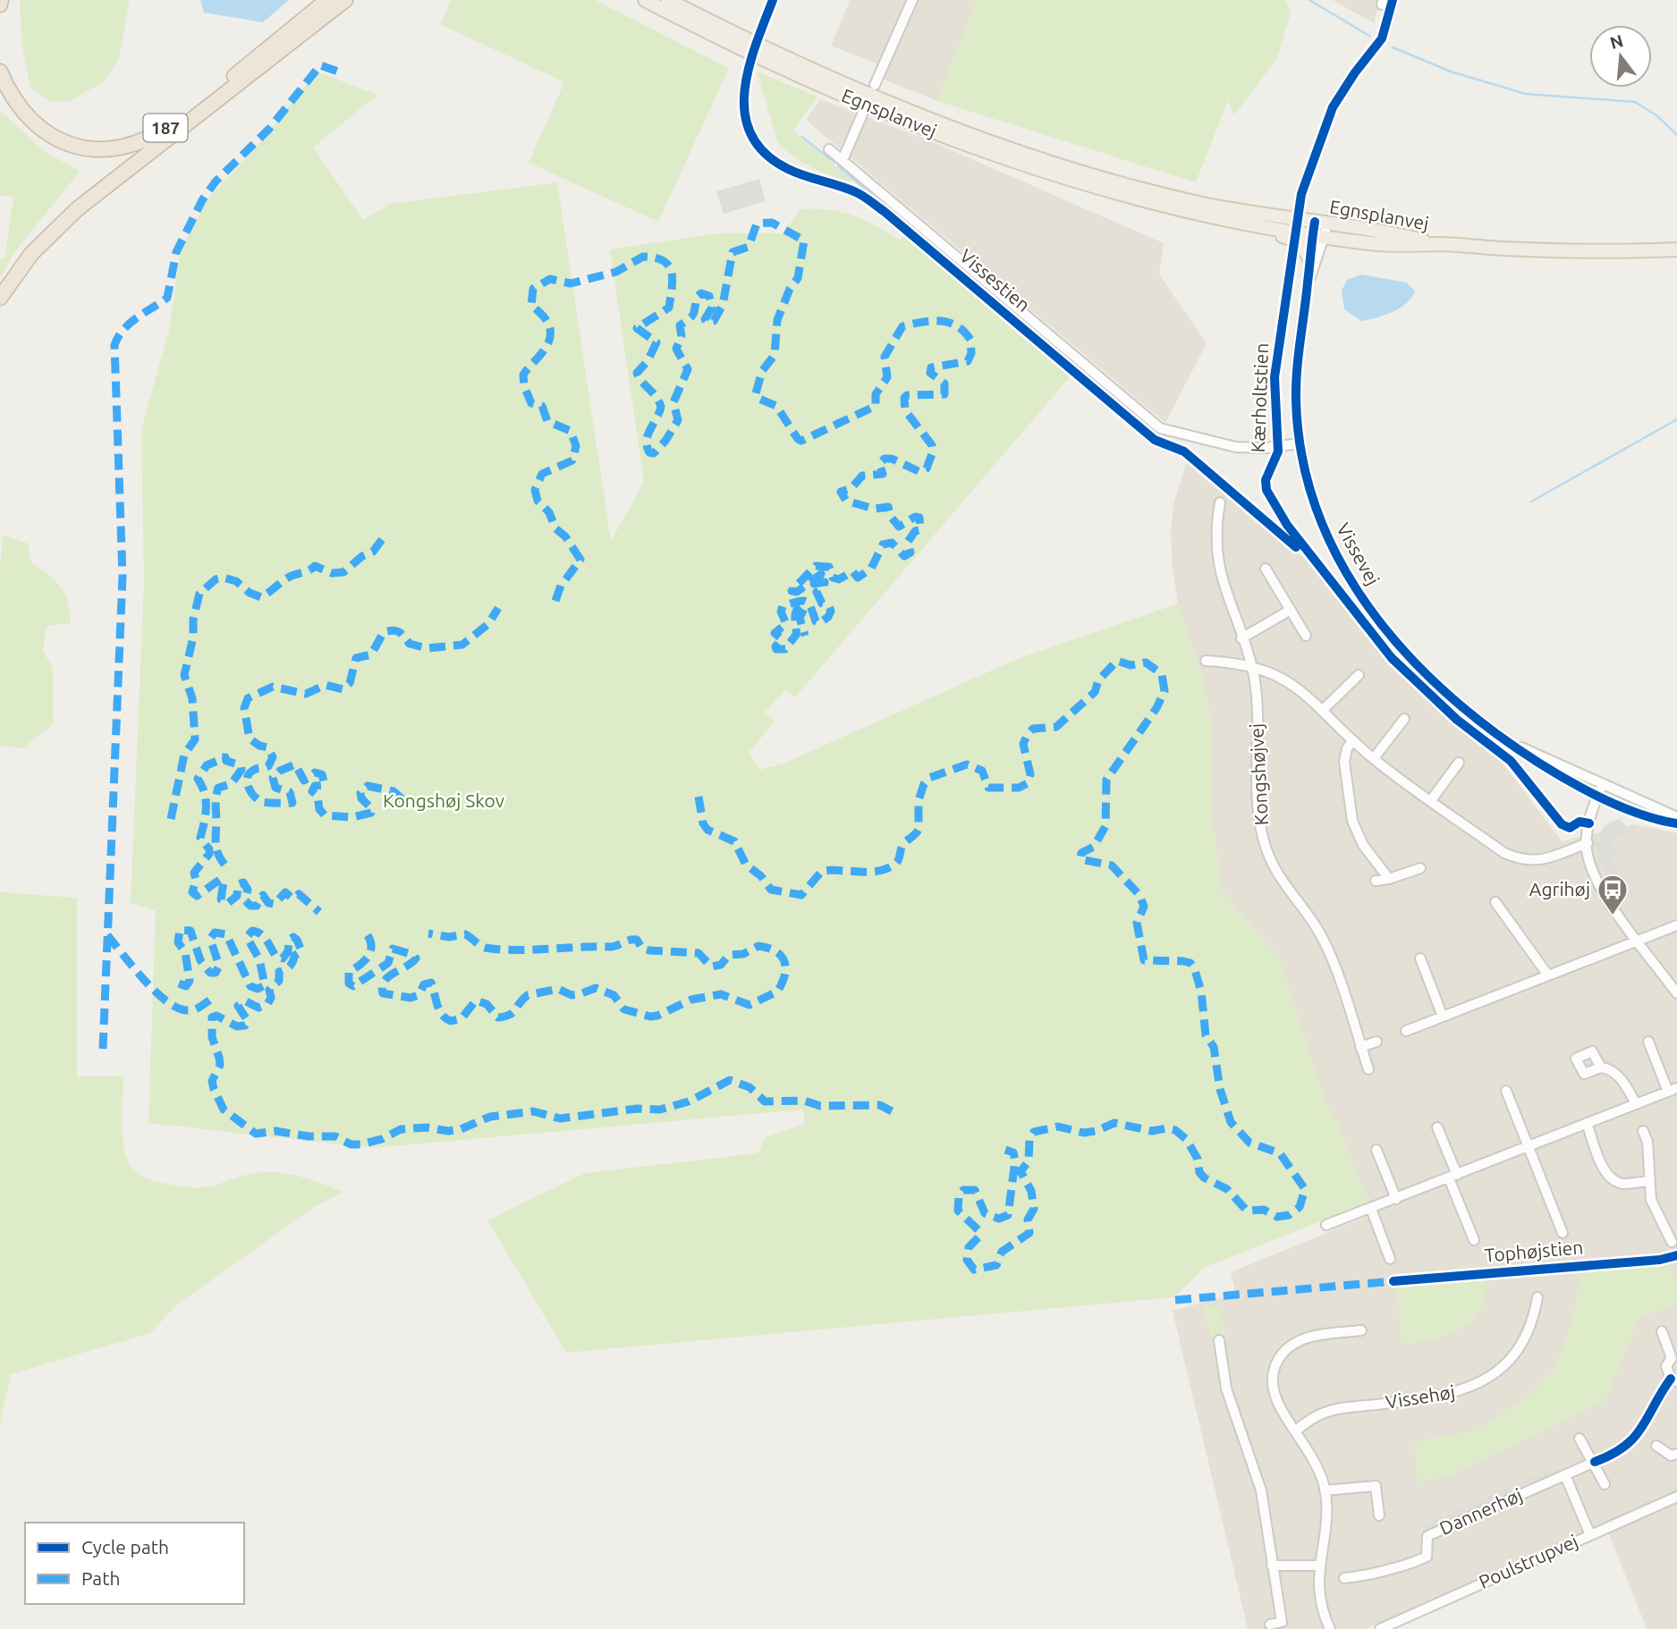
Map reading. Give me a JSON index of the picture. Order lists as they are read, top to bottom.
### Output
{
  "streets": {
    "highway": ["187"],
    "main road": ["Egnsplanvej"],
    "street": [
      "Vissevej",
      "Kongshøjvej",
      "Vissehøj",
      "Dannerhøj",
      "Poulstrupvej"
    ],
    "cycle path": ["Vissestien", "Kærholtstien", "Tophøjstien"]
  },
  "crossings": [
    ["Egnsplanvej", "Vissevej"]
  ],
  "parks": ["Kongshøj Skov"],
  "places": {
    "bus stop": ["Agrihøj"]
  },
  "legend": ["Cycle path", "Path"],
  "north": "top"
}
